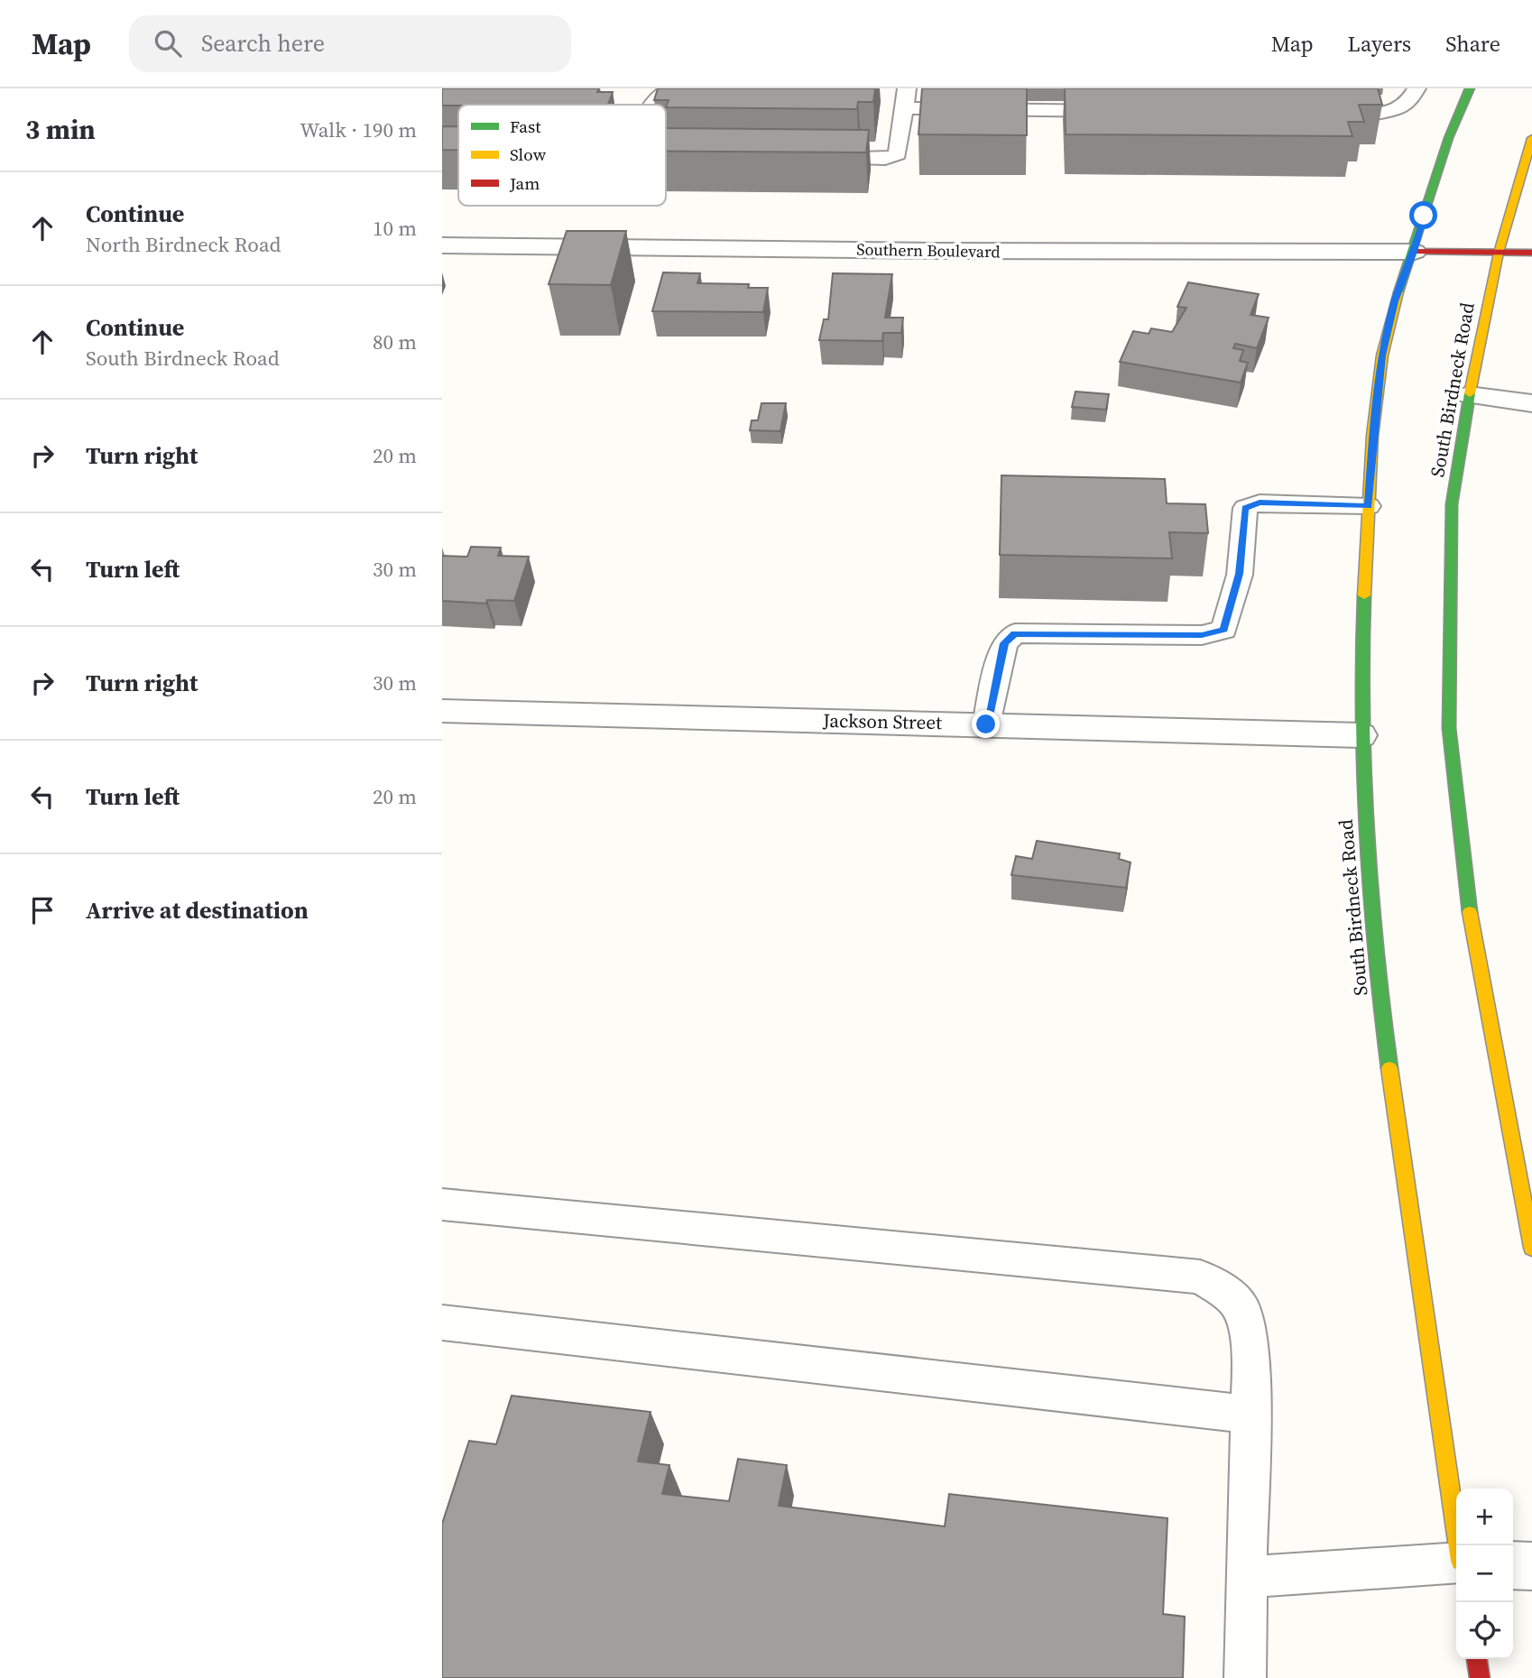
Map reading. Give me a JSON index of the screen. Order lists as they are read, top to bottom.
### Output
{
  "streets": {
    "main road": ["South Birdneck Road"],
    "street": ["Southern Boulevard", "Jackson Street"]
  },
  "crossings": [
    ["Southern Boulevard", "South Birdneck Road"],
    ["South Birdneck Road", "Jackson Street"]
  ],
  "legend": ["Fast", "Slow", "Jam"],
  "page": {
    "header": "Map",
    "search": "Search here",
    "nav": ["Map", "Layers", "Share"],
    "heading": ["3 min", "Walk · 190 m"],
    "list": [
      ["Continue", "North Birdneck Road", "10 m"],
      ["Continue", "South Birdneck Road", "80 m"],
      ["Turn right", "20 m"],
      ["Turn left", "30 m"],
      ["Turn right", "30 m"],
      ["Turn left", "20 m"],
      "Arrive at destination"
    ],
    "map_buttons": ["+", "−"]
  }
}
